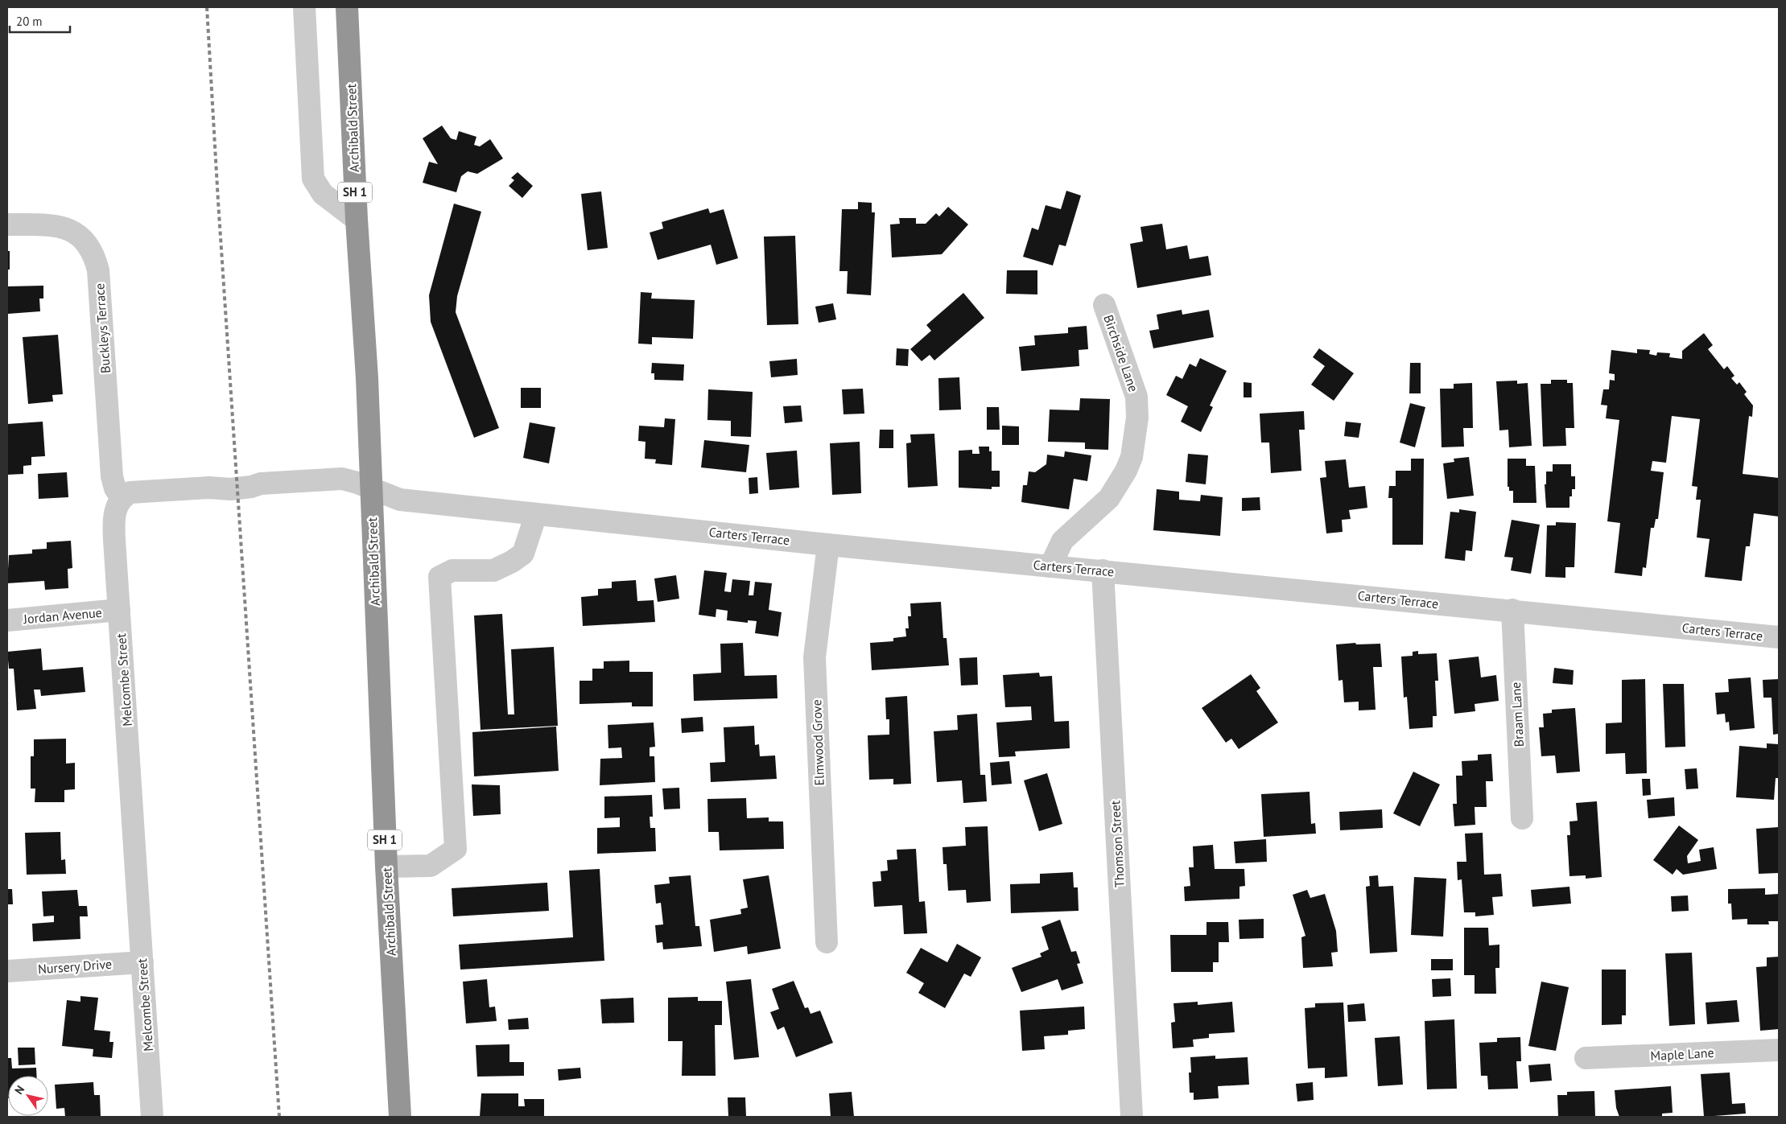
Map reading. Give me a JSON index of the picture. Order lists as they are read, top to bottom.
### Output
{
  "streets": {
    "highway": ["Archibald Street", "SH 1"],
    "street": [
      "Buckleys Terrace",
      "Birchside Lane",
      "Carters Terrace",
      "Jordan Avenue",
      "Melcombe Street",
      "Braam Lane",
      "Elmwood Grove",
      "Thomson Street",
      "Nursery Drive",
      "Maple Lane"
    ]
  },
  "crossings": [
    ["Archibald Street", "Carters Terrace"],
    ["Buckleys Terrace", "Melcombe Street"],
    ["Birchside Lane", "Carters Terrace"],
    ["Carters Terrace", "Braam Lane"],
    ["Carters Terrace", "Elmwood Grove"],
    ["Carters Terrace", "Thomson Street"],
    ["Jordan Avenue", "Melcombe Street"],
    ["Melcombe Street", "Nursery Drive"]
  ],
  "scale_bar": "20 m",
  "north": "top left"
}
